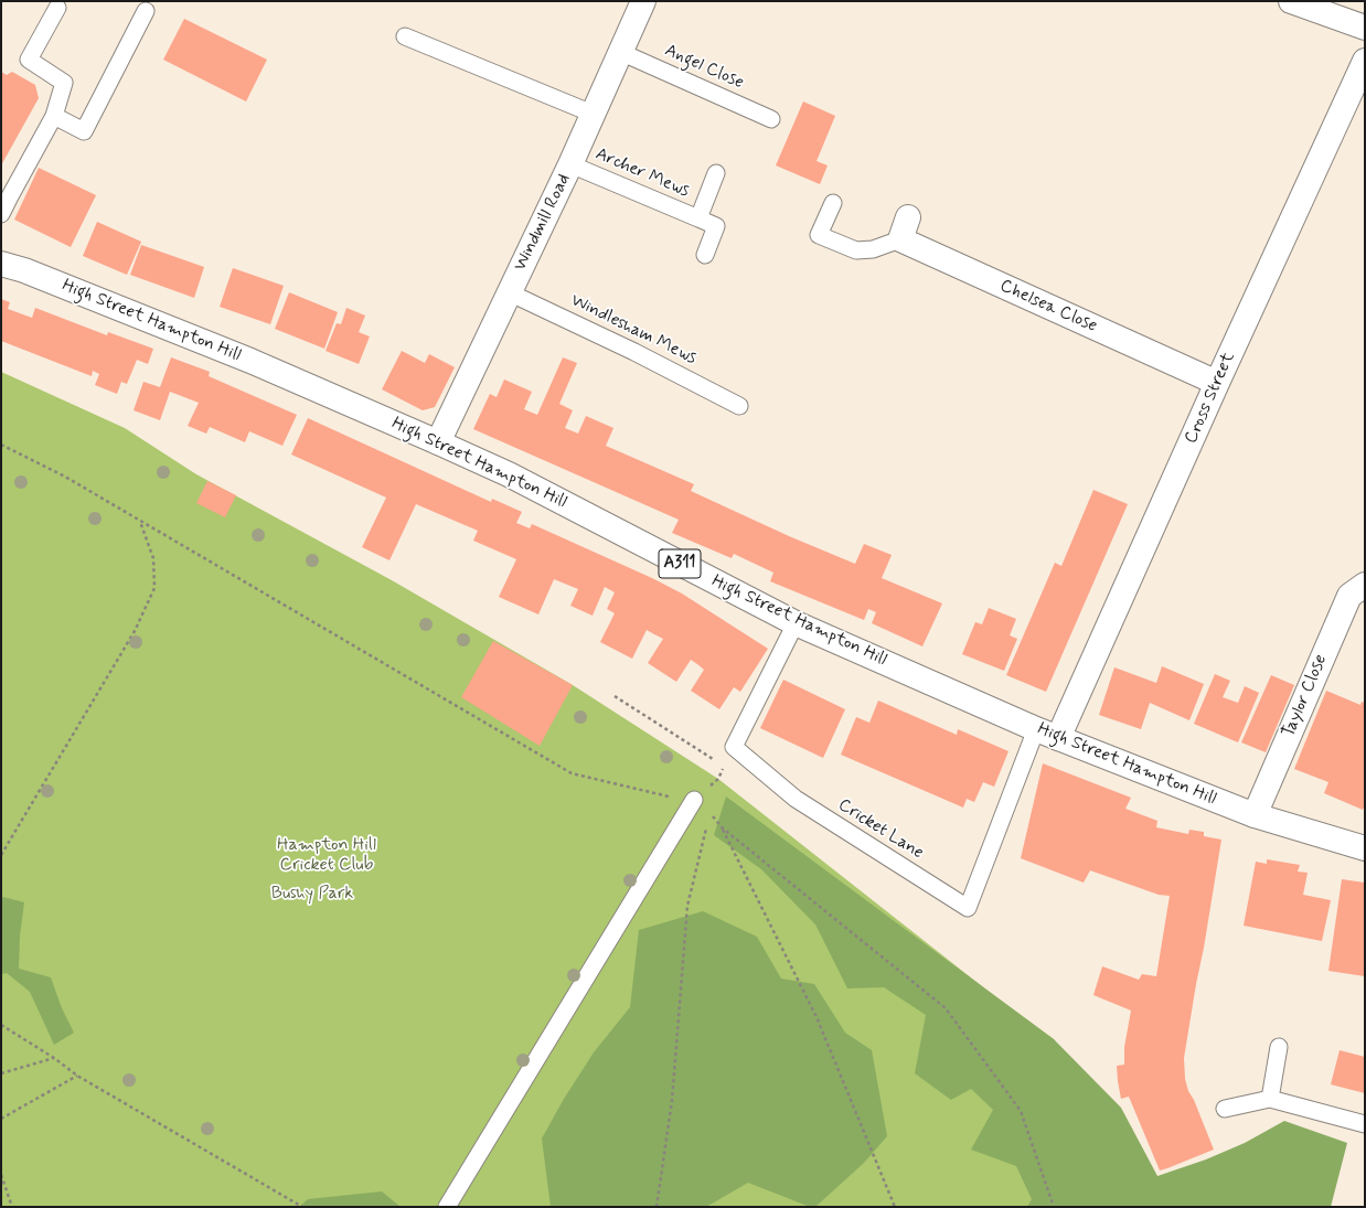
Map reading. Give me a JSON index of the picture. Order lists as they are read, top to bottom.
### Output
{
  "streets": {
    "street": [
      "Windmill Road",
      "Chelsea Close",
      "High Street Hampton Hill",
      "Cross Street",
      "A311",
      "Taylor Close"
    ],
    "lane": [
      "Angel Close",
      "Archer Mews",
      "Windlesham Mews",
      "Cricket Lane"
    ]
  },
  "crossings": [
    ["Angel Close", "Windmill Road"],
    ["Archer Mews", "Windmill Road"],
    ["Windmill Road", "High Street Hampton Hill"],
    ["Windmill Road", "Windlesham Mews"],
    ["Chelsea Close", "Cross Street"],
    ["High Street Hampton Hill", "Cross Street"],
    ["High Street Hampton Hill", "Taylor Close"],
    ["High Street Hampton Hill", "Cricket Lane"]
  ],
  "parks": ["Hampton Hill Cricket Club", "Bushy Park"]
}
